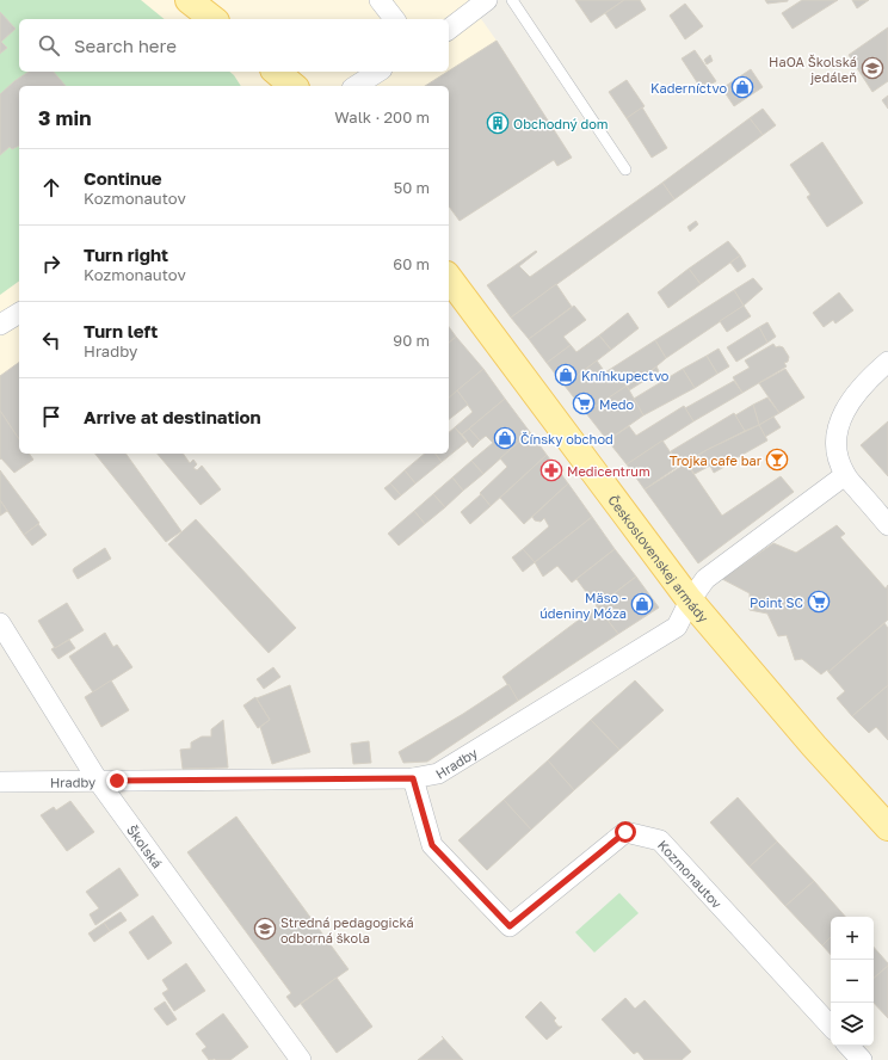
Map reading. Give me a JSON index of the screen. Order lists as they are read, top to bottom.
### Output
{
  "streets": {
    "main road": ["Československej armády"],
    "street": ["Hradby", "Školská", "Kozmonautov"]
  },
  "crossings": [
    ["Československej armády", "Hradby"],
    ["Hradby", "Školská"],
    ["Hradby", "Kozmonautov"]
  ],
  "places": {
    "school or university": ["HaOA Školská jedáleň", "Stredná pedagogická odborná škola"],
    "shop": [
      "Kaderníctvo",
      "Kníhkupectvo",
      "Čínsky obchod",
      "Mäso - údeniny Móza"
    ],
    "building": ["Obchodný dom"],
    "supermarket": ["Medo", "Point SC"],
    "bar": ["Trojka cafe bar"],
    "pharmacy": ["Medicentrum"]
  },
  "page": {
    "search": "Search here",
    "heading": ["3 min", "Walk · 200 m"],
    "list": [
      ["Continue", "Kozmonautov", "50 m"],
      ["Turn right", "Kozmonautov", "60 m"],
      ["Turn left", "Hradby", "90 m"],
      "Arrive at destination"
    ],
    "map_buttons": ["+", "−"]
  }
}
